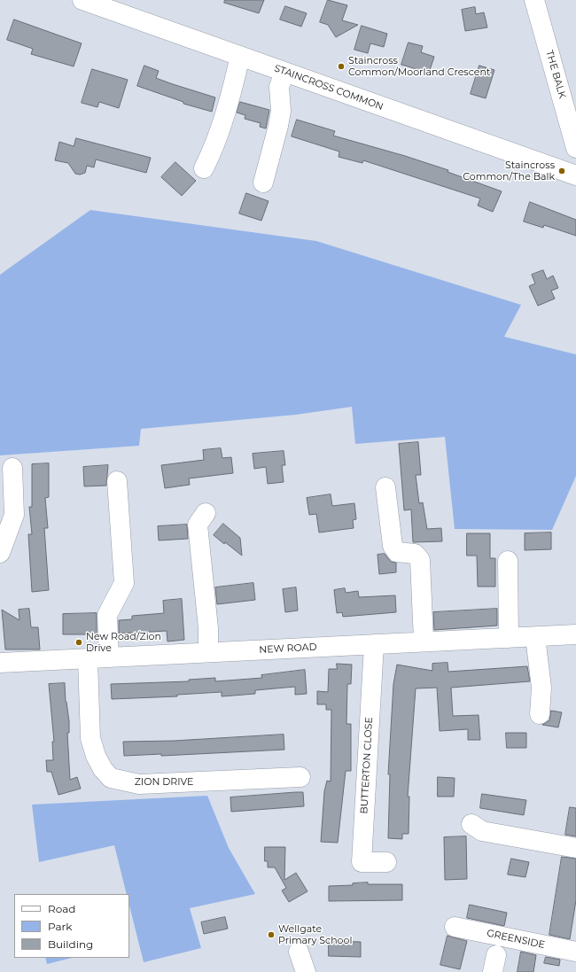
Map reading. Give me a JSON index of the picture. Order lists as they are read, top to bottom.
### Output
{
  "streets": {
    "street": [
      "THE BALK",
      "STAINCROSS COMMON",
      "NEW ROAD",
      "BUTTERTON CLOSE",
      "ZION DRIVE",
      "GREENSIDE"
    ]
  },
  "crossings": [
    ["NEW ROAD", "BUTTERTON CLOSE"],
    ["NEW ROAD", "ZION DRIVE"]
  ],
  "places": [
    "Staincross Common/Moorland Crescent",
    "Staincross Common/The Balk",
    "New Road/Zion Drive",
    "Wellgate Primary School"
  ],
  "legend": ["Road", "Park", "Building"]
}
